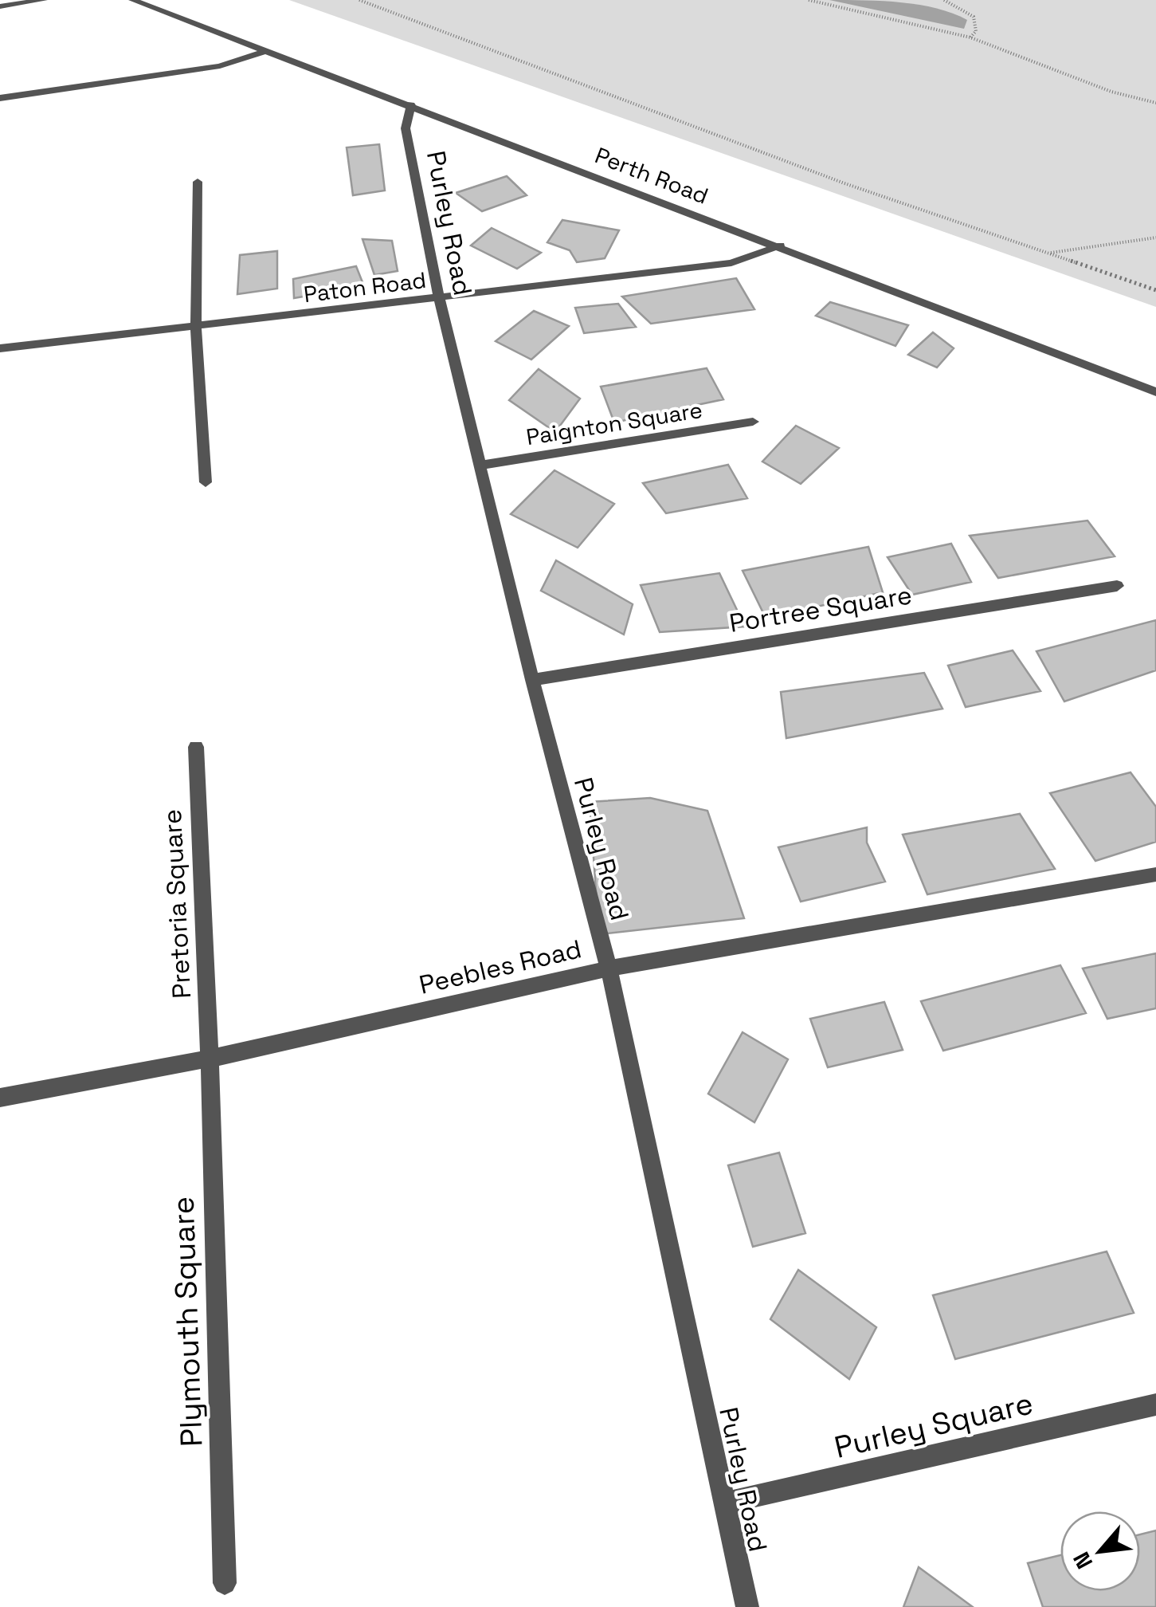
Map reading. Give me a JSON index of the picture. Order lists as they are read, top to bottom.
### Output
{
  "streets": {
    "street": [
      "Perth Road",
      "Purley Road",
      "Paton Road",
      "Paignton Square",
      "Portree Square",
      "Pretoria Square",
      "Peebles Road",
      "Plymouth Square",
      "Purley Square"
    ]
  },
  "crossings": [
    ["Perth Road", "Purley Road"],
    ["Perth Road", "Paton Road"],
    ["Purley Road", "Paton Road"],
    ["Purley Road", "Paignton Square"],
    ["Purley Road", "Portree Square"],
    ["Purley Road", "Peebles Road"],
    ["Purley Road", "Purley Square"],
    ["Pretoria Square", "Peebles Road"],
    ["Pretoria Square", "Plymouth Square"],
    ["Peebles Road", "Plymouth Square"]
  ],
  "north": "bottom left"
}
